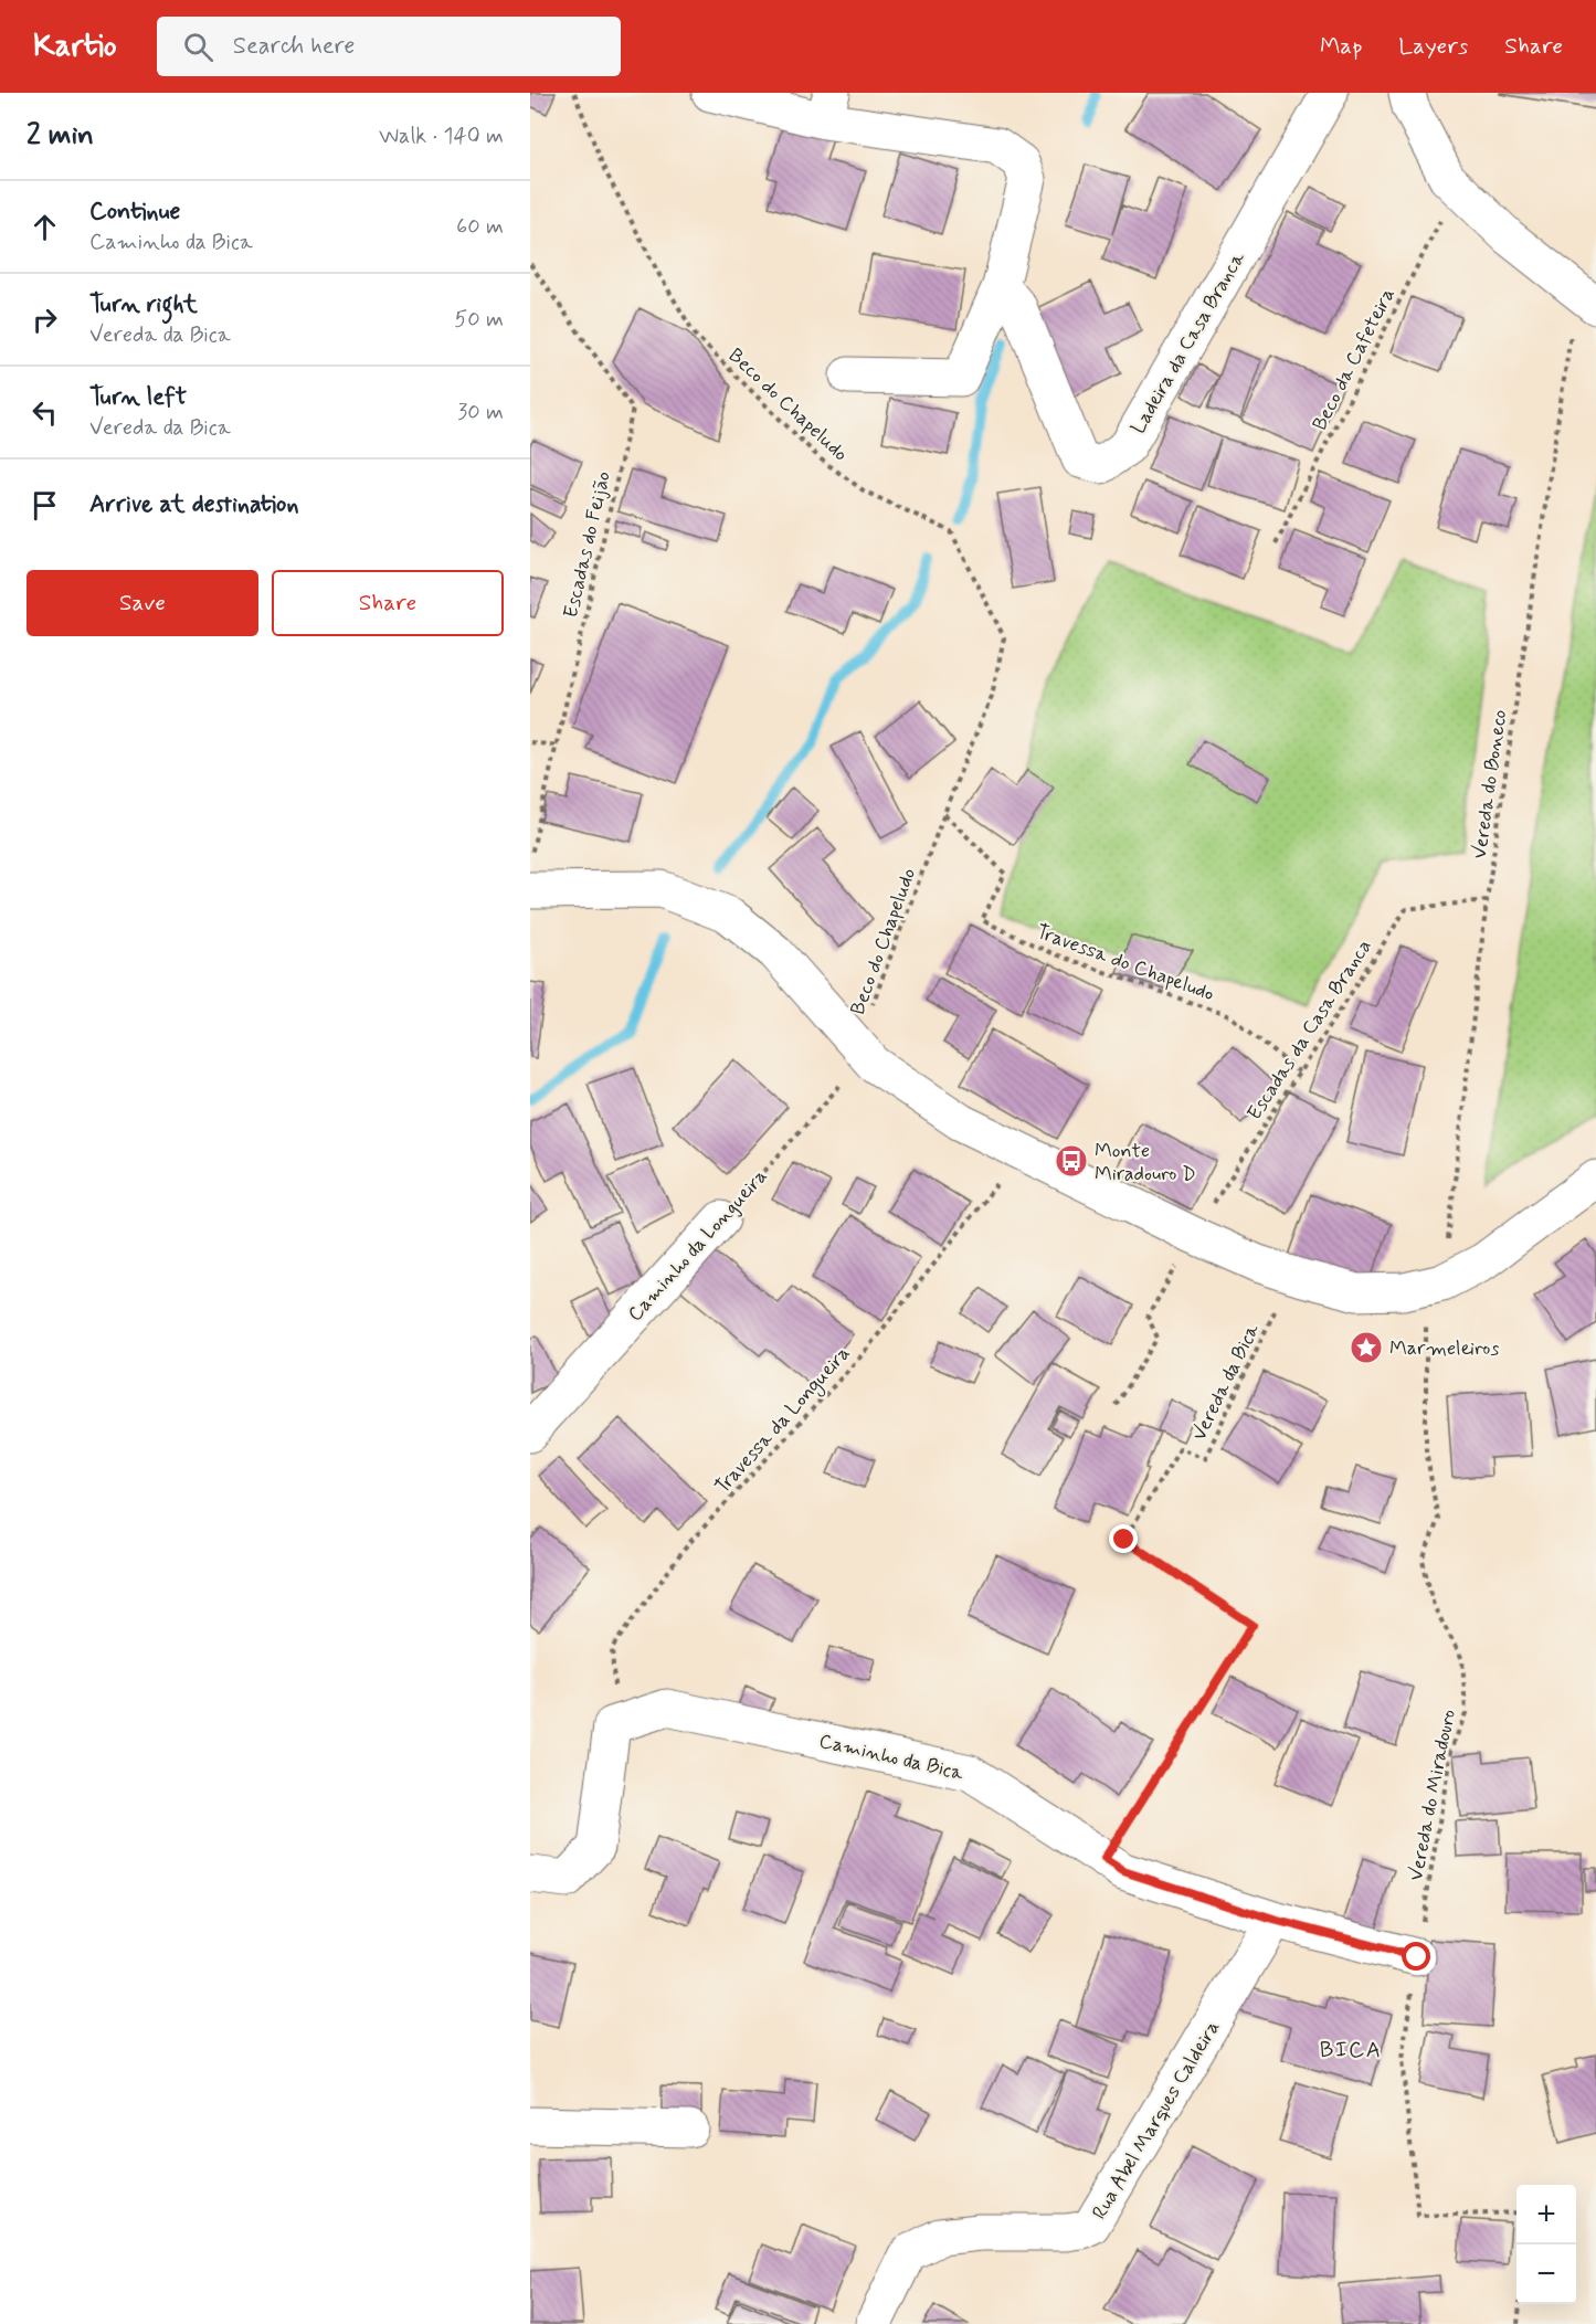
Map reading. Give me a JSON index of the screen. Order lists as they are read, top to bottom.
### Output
{
  "streets": {
    "street": [
      "Ladeira da Casa Branca",
      "Caminho da Longueira",
      "Caminho da Bica",
      "Rua Abel Marques Caldeira"
    ],
    "path": [
      "Beco da Cafeteira",
      "Beco do Chapeludo",
      "Escadas do Feijão",
      "Vereda do Boneco",
      "Travessa do Chapeludo",
      "Escadas da Casa Branca",
      "Vereda da Bica",
      "Travessa da Longueira",
      "Vereda do Miradouro"
    ]
  },
  "crossings": [
    ["Beco do Chapeludo", "Travessa do Chapeludo"],
    ["Beco do Chapeludo", "Caminho da Longueira"],
    ["Vereda do Boneco", "Escadas da Casa Branca"],
    ["Vereda do Boneco", "Vereda do Miradouro"],
    ["Travessa do Chapeludo", "Escadas da Casa Branca"],
    ["Vereda da Bica", "Caminho da Bica"],
    ["Travessa da Longueira", "Caminho da Bica"],
    ["Caminho da Bica", "Vereda do Miradouro"],
    ["Caminho da Bica", "Rua Abel Marques Caldeira"]
  ],
  "districts": ["BICA"],
  "places": {
    "bus stop": ["Monte Miradouro D"],
    "place": ["Marmeleiros"]
  },
  "page": {
    "header": "Kartio",
    "search": "Search here",
    "nav": ["Map", "Layers", "Share"],
    "heading": ["2 min", "Walk · 140 m"],
    "list": [
      ["Continue", "Caminho da Bica", "60 m"],
      ["Turn right", "Vereda da Bica", "50 m"],
      ["Turn left", "Vereda da Bica", "30 m"],
      "Arrive at destination"
    ],
    "buttons": ["Save", "Share"],
    "map_buttons": ["+", "−"]
  }
}
